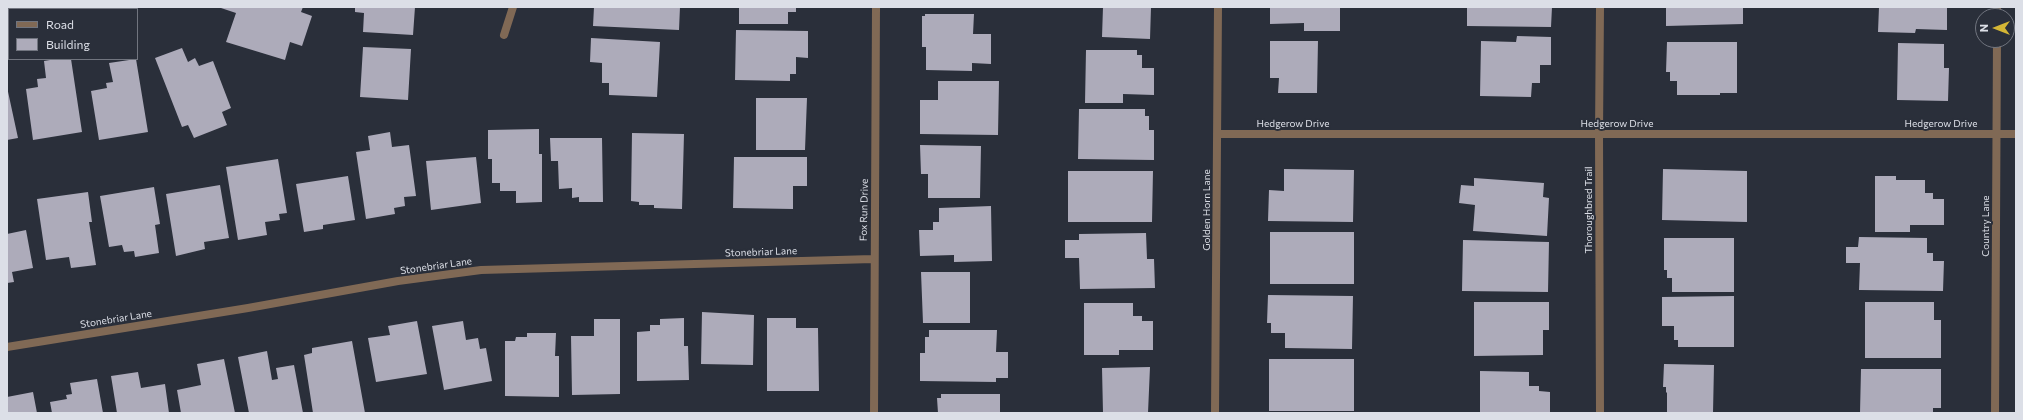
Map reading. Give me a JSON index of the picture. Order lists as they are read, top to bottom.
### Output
{
  "streets": {
    "street": [
      "Hedgerow Drive",
      "Fox Run Drive",
      "Golden Horn Lane",
      "Thoroughbred Trail",
      "Country Lane",
      "Stonebriar Lane"
    ]
  },
  "crossings": [
    ["Hedgerow Drive", "Golden Horn Lane"],
    ["Hedgerow Drive", "Thoroughbred Trail"],
    ["Hedgerow Drive", "Country Lane"],
    ["Fox Run Drive", "Stonebriar Lane"]
  ],
  "legend": ["Road", "Building"],
  "north": "left"
}
